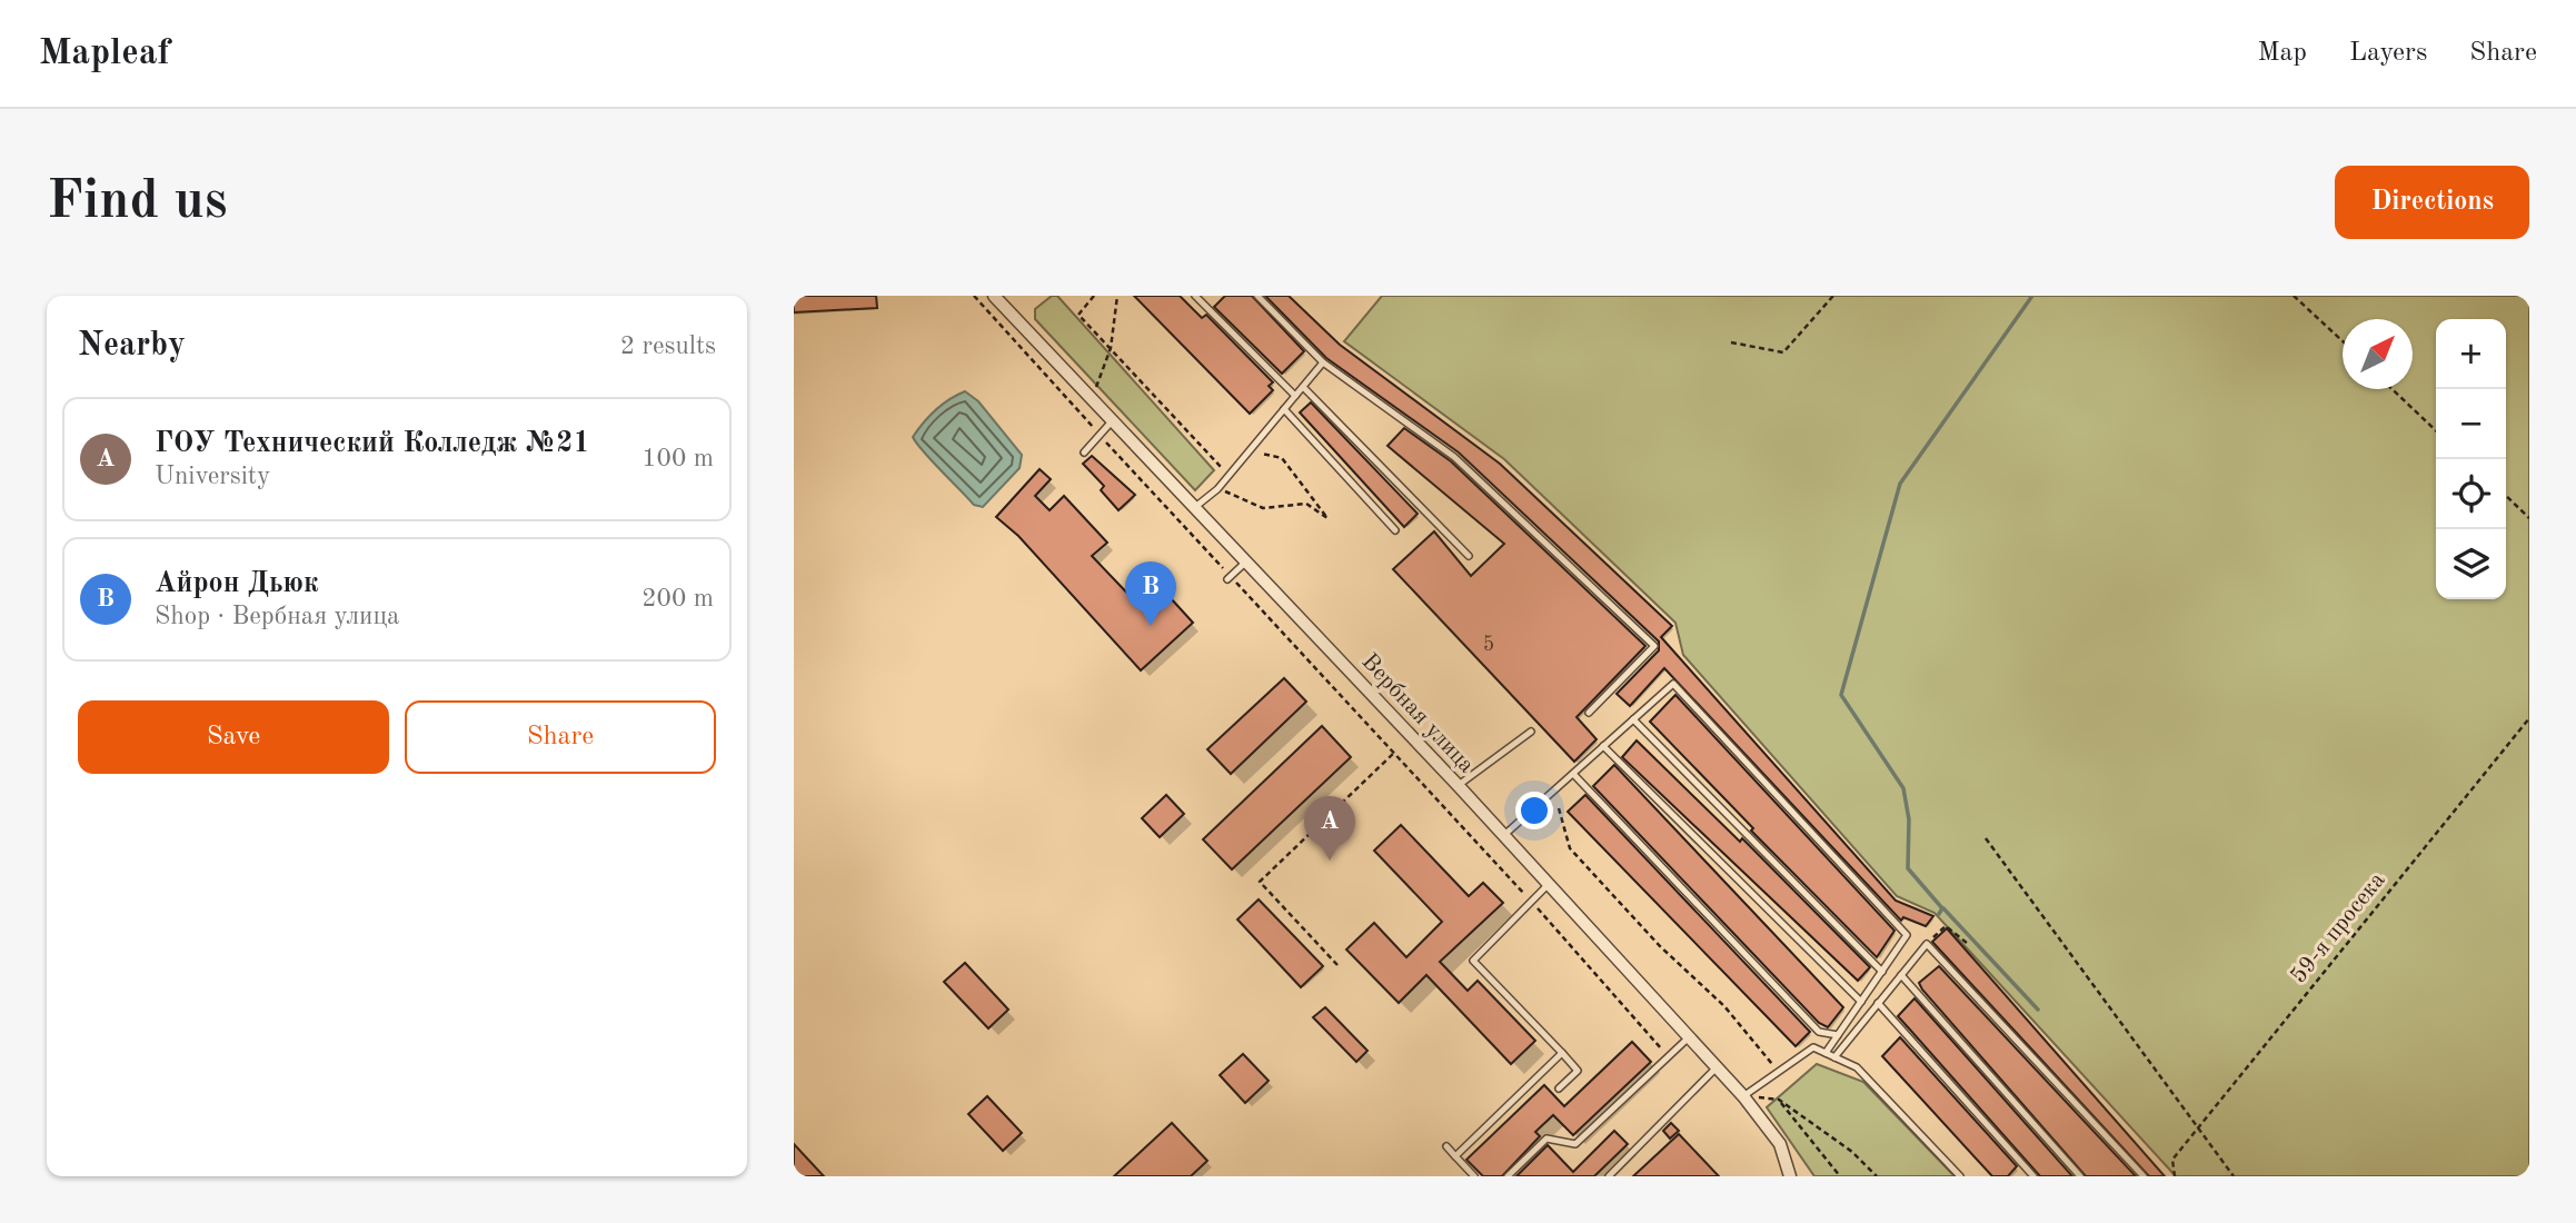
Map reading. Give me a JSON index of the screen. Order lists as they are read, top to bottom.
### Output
{
  "streets": {
    "street": ["Вербная улица"],
    "path": ["59-я просека"]
  },
  "house_numbers": ["5"],
  "north": "top right",
  "page": {
    "header": "Mapleaf",
    "nav": ["Map", "Layers", "Share"],
    "buttons": [
      "Directions",
      ["Save", "Share"]
    ],
    "title": "Find us",
    "heading": ["Nearby", "2 results"],
    "map_buttons": ["+", "−"],
    "list": [
      {
        "mark": "A",
        "name": "ГОУ Технический Колледж №21",
        "note": "University",
        "value": "100 m"
      },
      {
        "mark": "B",
        "name": "Айрон Дьюк",
        "note": "Shop · Вербная улица",
        "value": "200 m"
      }
    ],
    "pins": ["B", "A"]
  }
}
